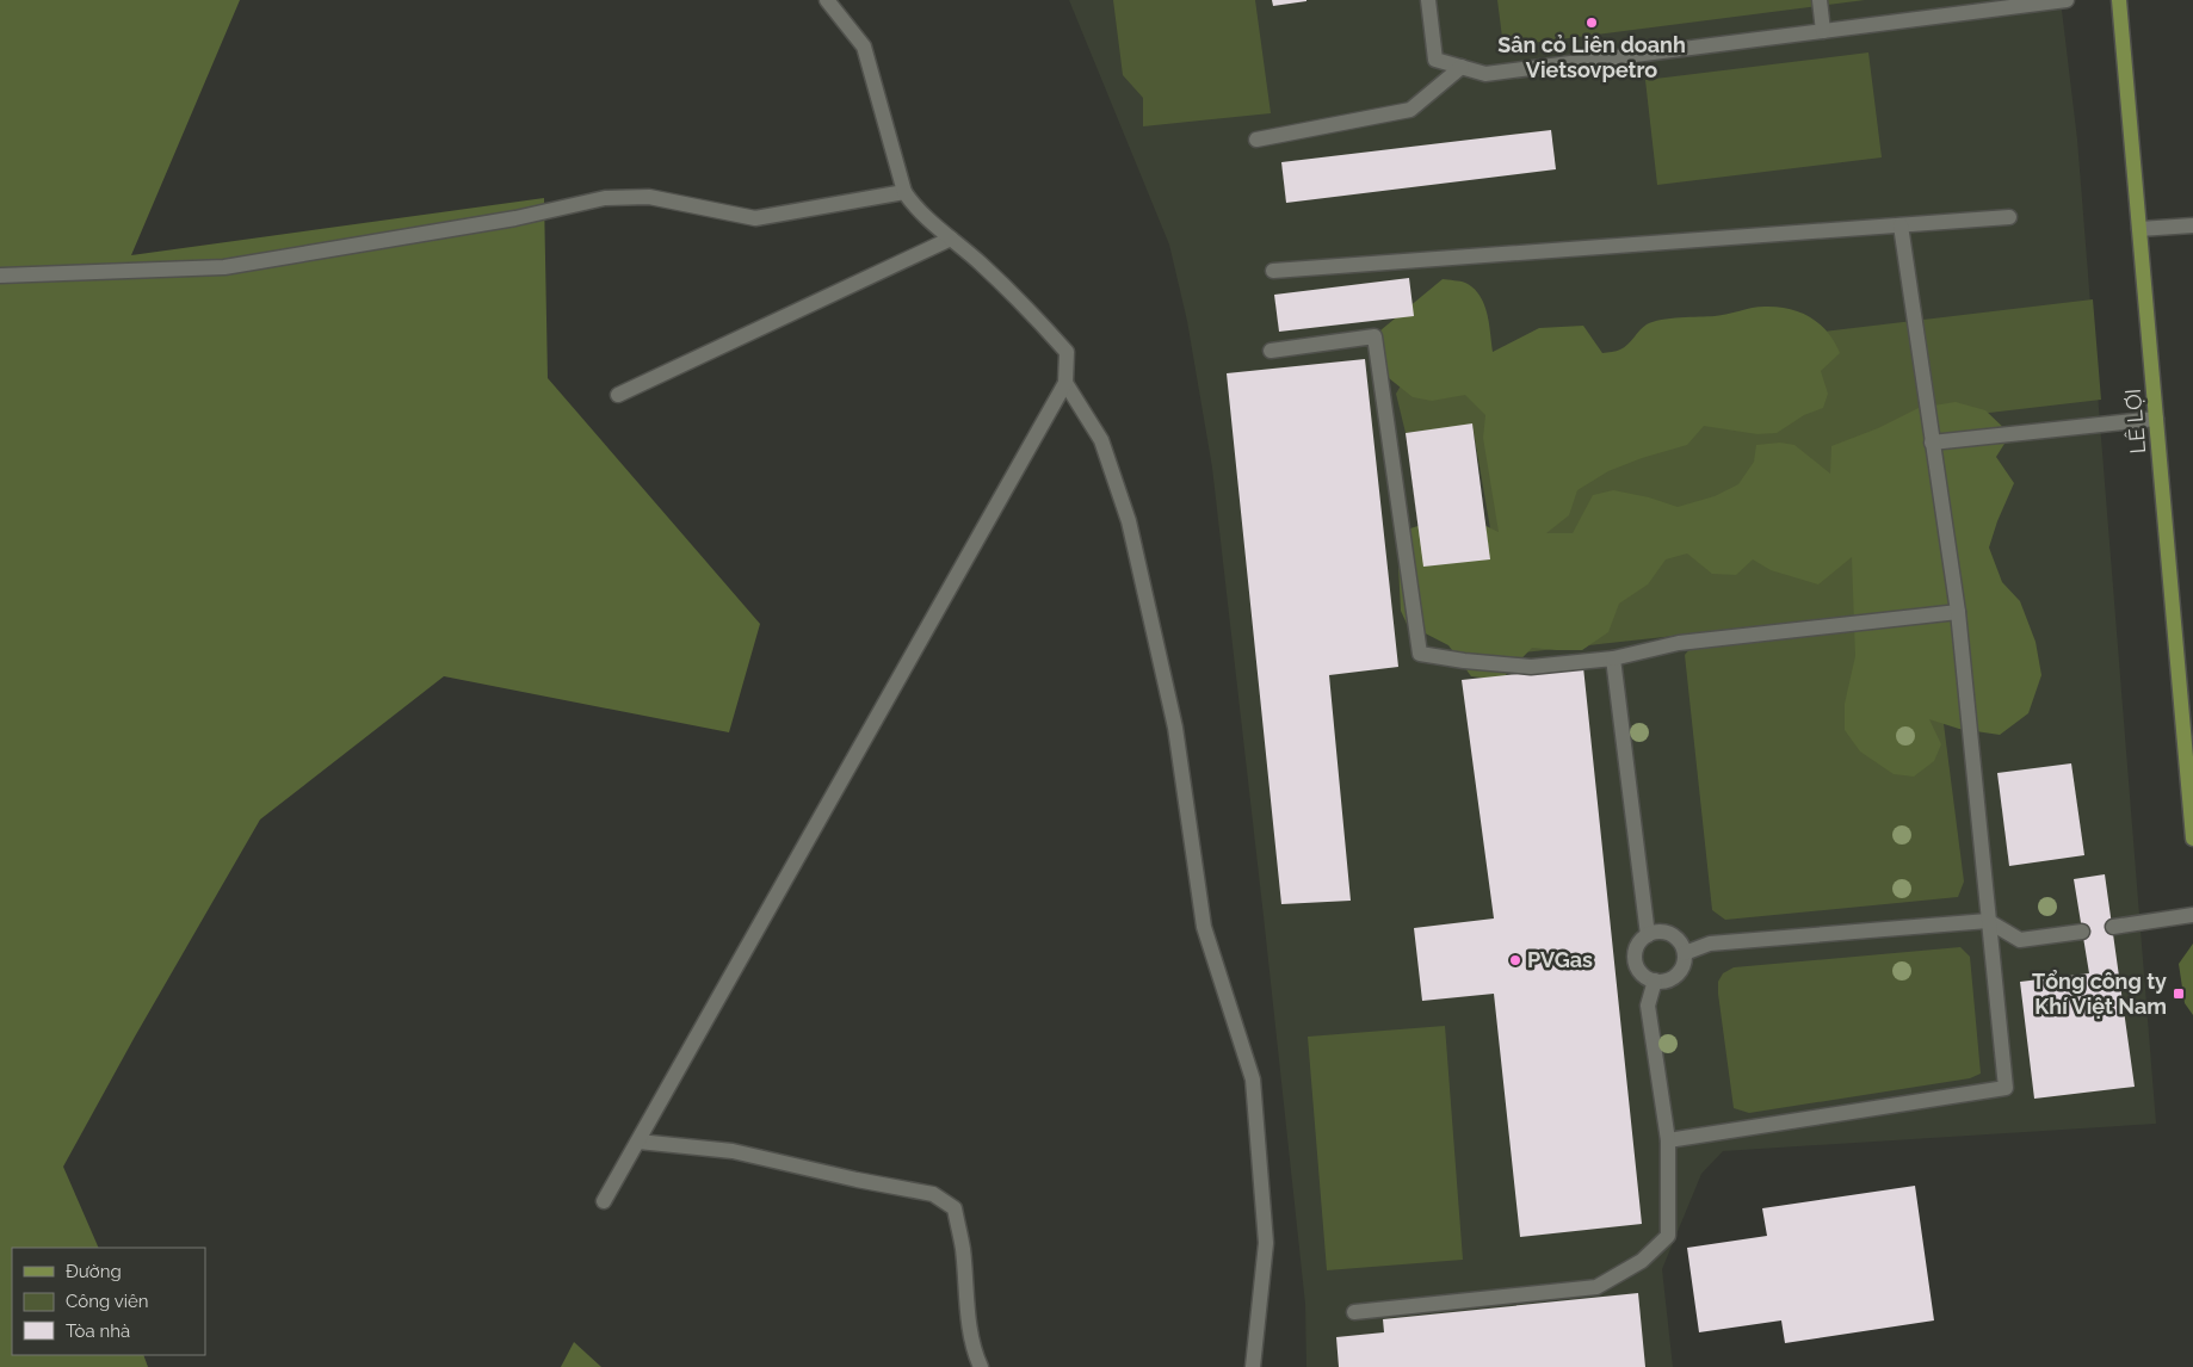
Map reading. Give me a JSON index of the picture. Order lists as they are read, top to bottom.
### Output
{
  "streets": {
    "main road": ["LÊ LỢI"]
  },
  "places": {
    "other": ["Sân cỏ Liên doanh Vietsovpetro", "PVGas"],
    "transit": ["Tổng công ty Khí Việt Nam"]
  },
  "legend": ["Đường", "Công viên", "Tòa nhà"]
}
